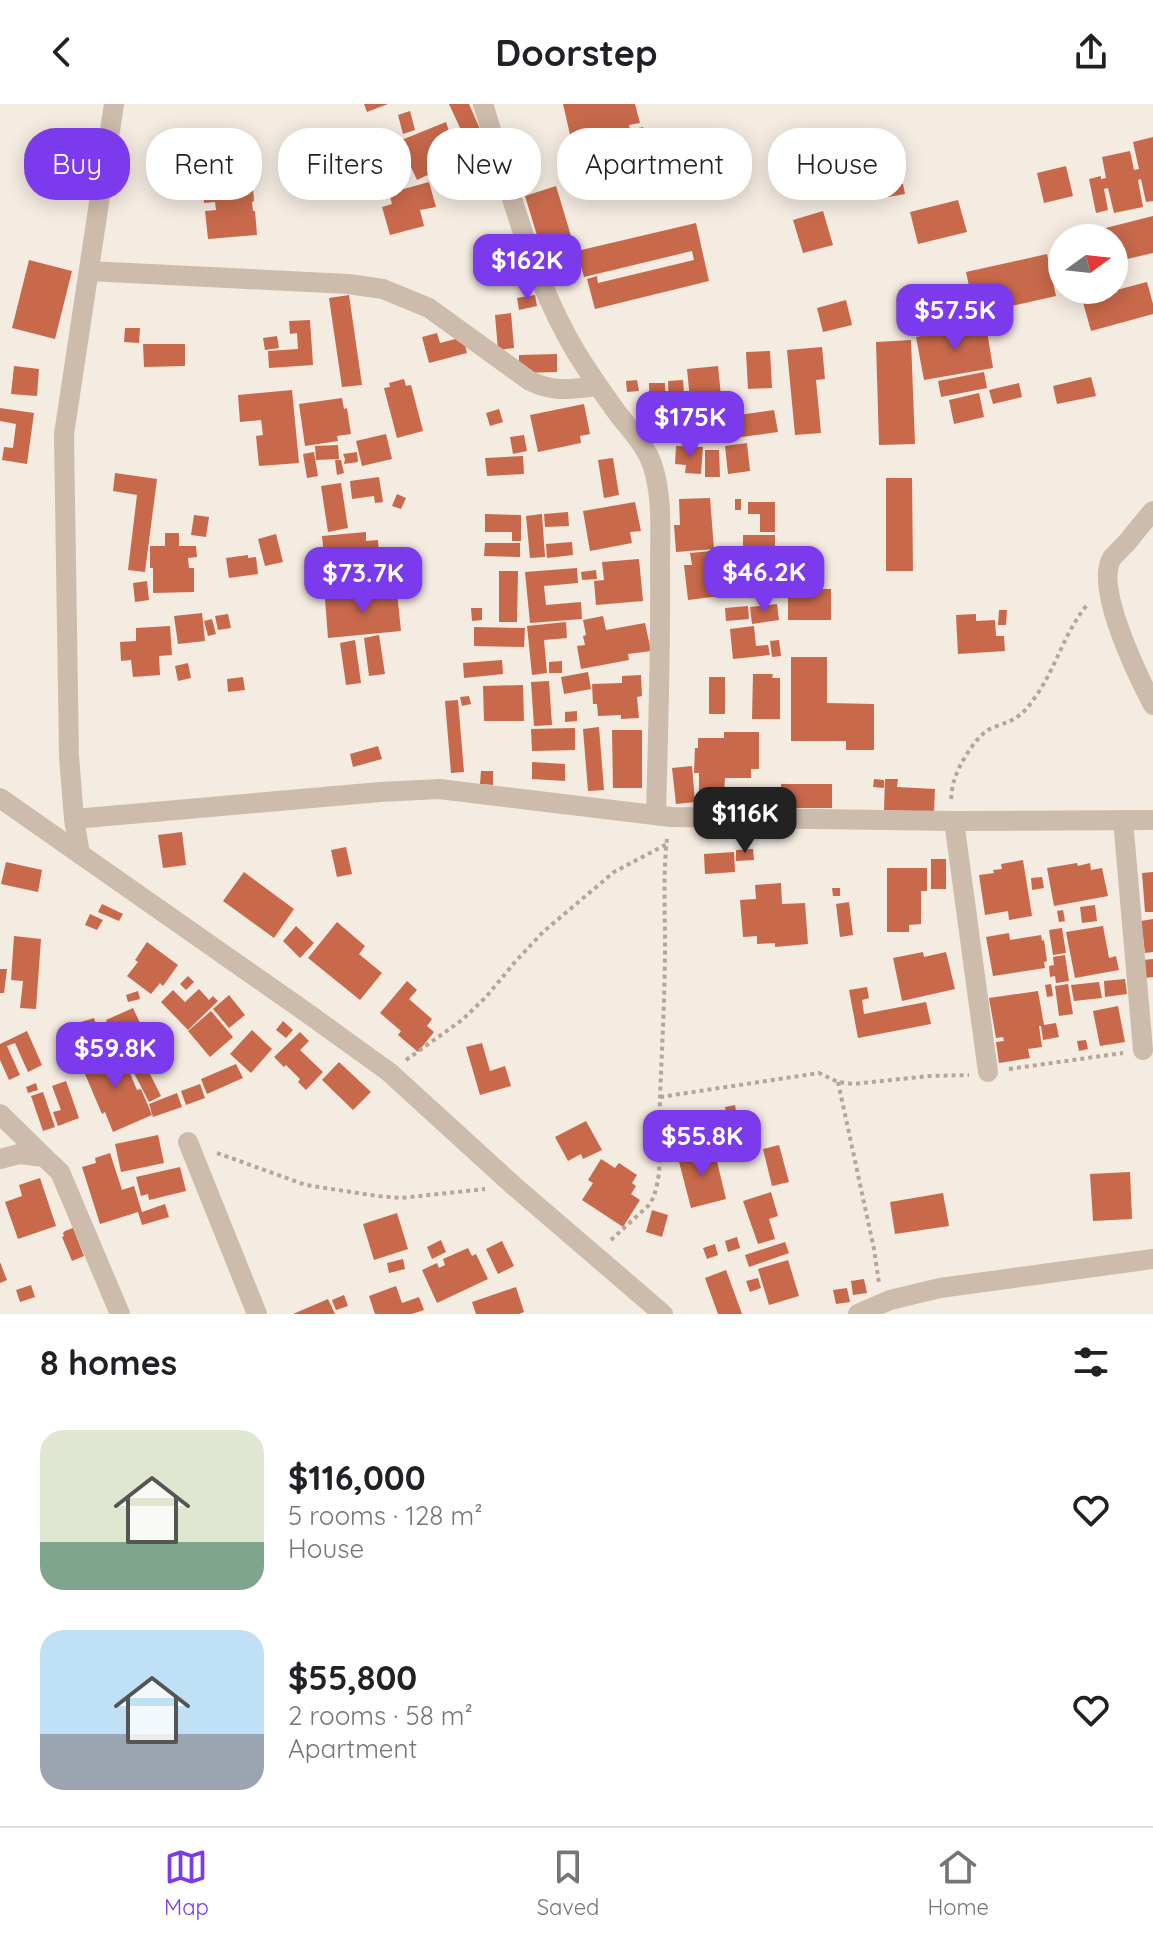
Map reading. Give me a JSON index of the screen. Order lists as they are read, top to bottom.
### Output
{
  "north": "right",
  "page": {
    "header": "Doorstep",
    "chip": [
      "Buy",
      "Rent",
      "Filters",
      "New",
      "Apartment",
      "House"
    ],
    "price": [
      "$162K",
      "$57.5K",
      "$175K",
      "$46.2K",
      "$73.7K",
      "$116K",
      "$59.8K",
      "$55.8K"
    ],
    "heading": "8 homes",
    "list": [
      {
        "name": "$116,000",
        "note": "5 rooms · 128 m² · House"
      },
      {
        "name": "$55,800",
        "note": "2 rooms · 58 m² · Apartment"
      }
    ],
    "tabs": ["Map", "Saved", "Home"]
  }
}
